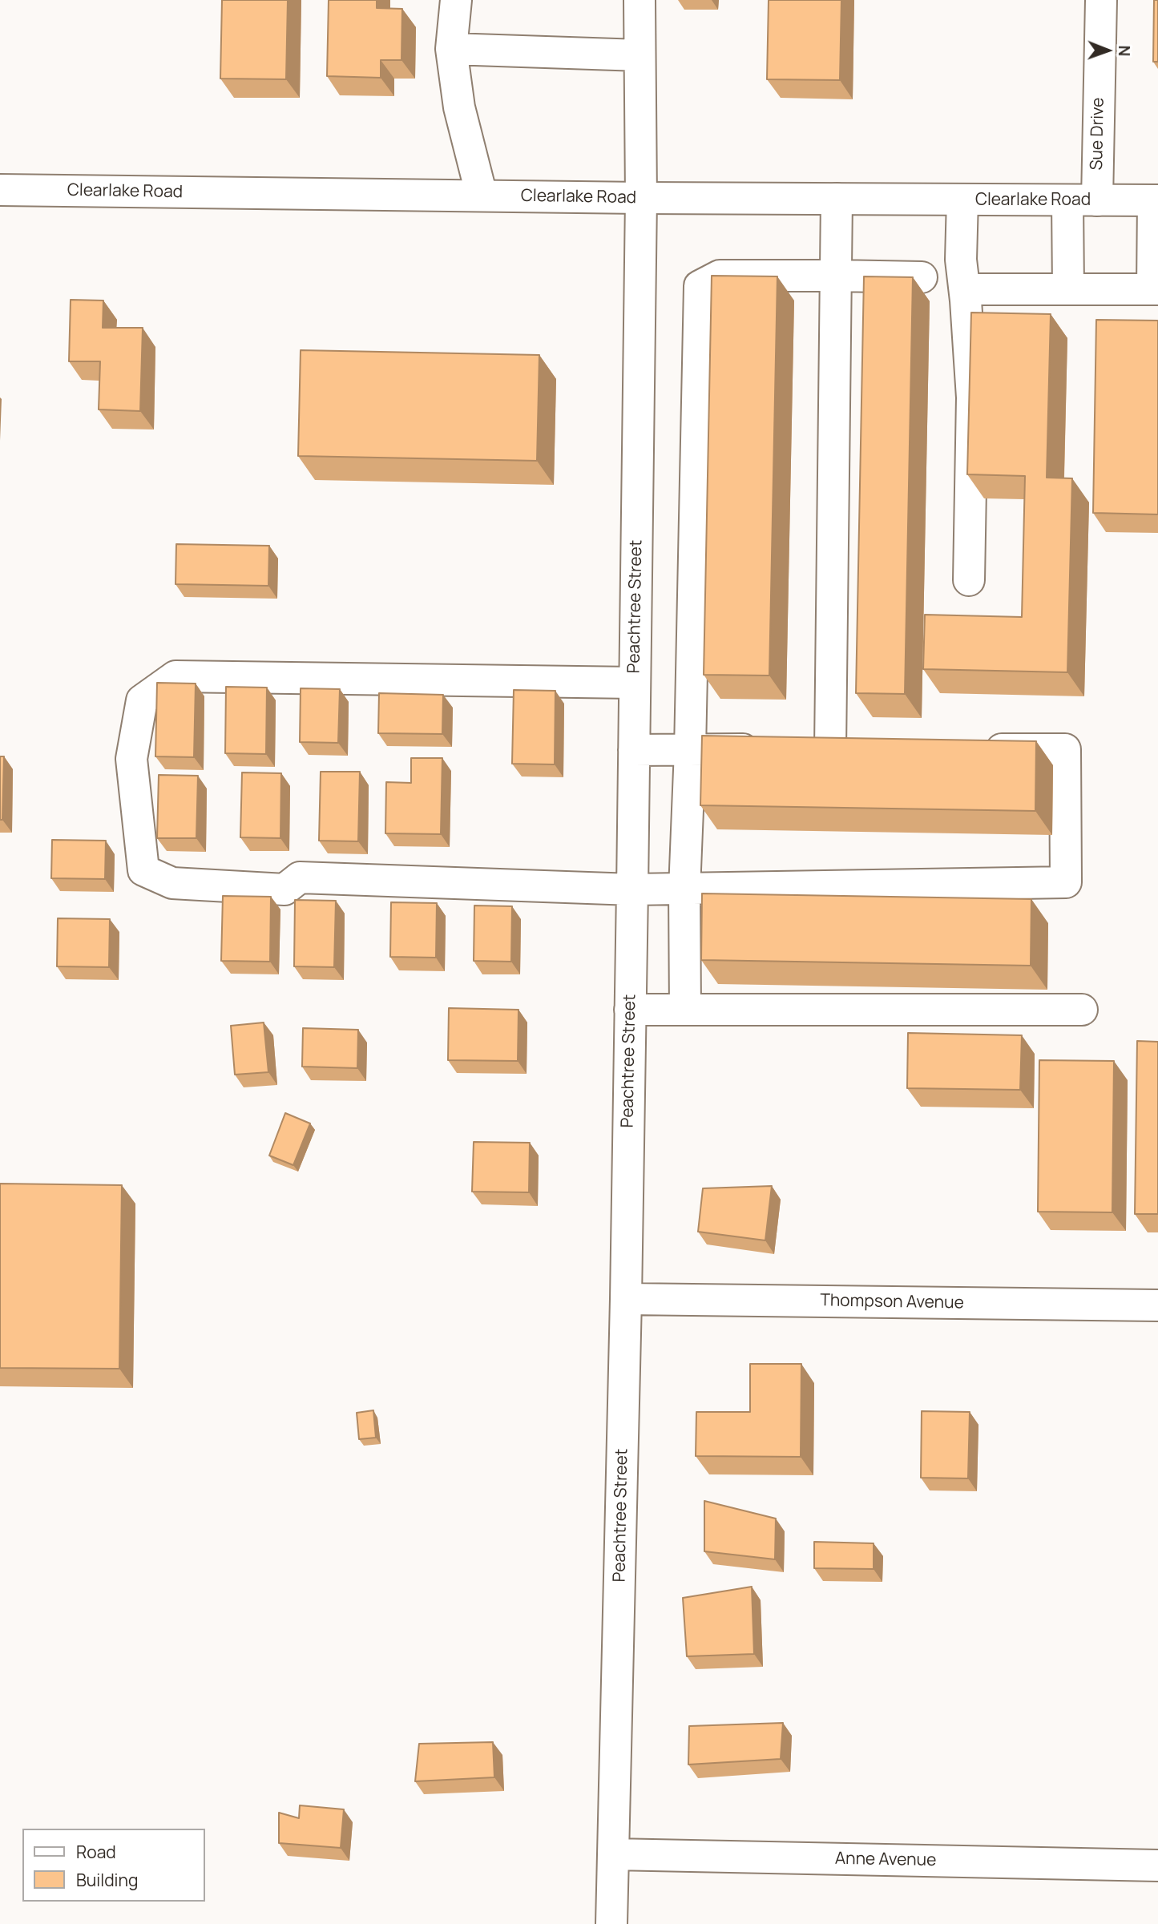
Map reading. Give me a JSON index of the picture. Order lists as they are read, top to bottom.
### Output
{
  "streets": {
    "street": [
      "Sue Drive",
      "Clearlake Road",
      "Peachtree Street",
      "Thompson Avenue",
      "Anne Avenue"
    ]
  },
  "crossings": [
    ["Sue Drive", "Clearlake Road"],
    ["Clearlake Road", "Peachtree Street"],
    ["Peachtree Street", "Thompson Avenue"],
    ["Peachtree Street", "Anne Avenue"]
  ],
  "legend": ["Road", "Building"],
  "north": "right"
}
